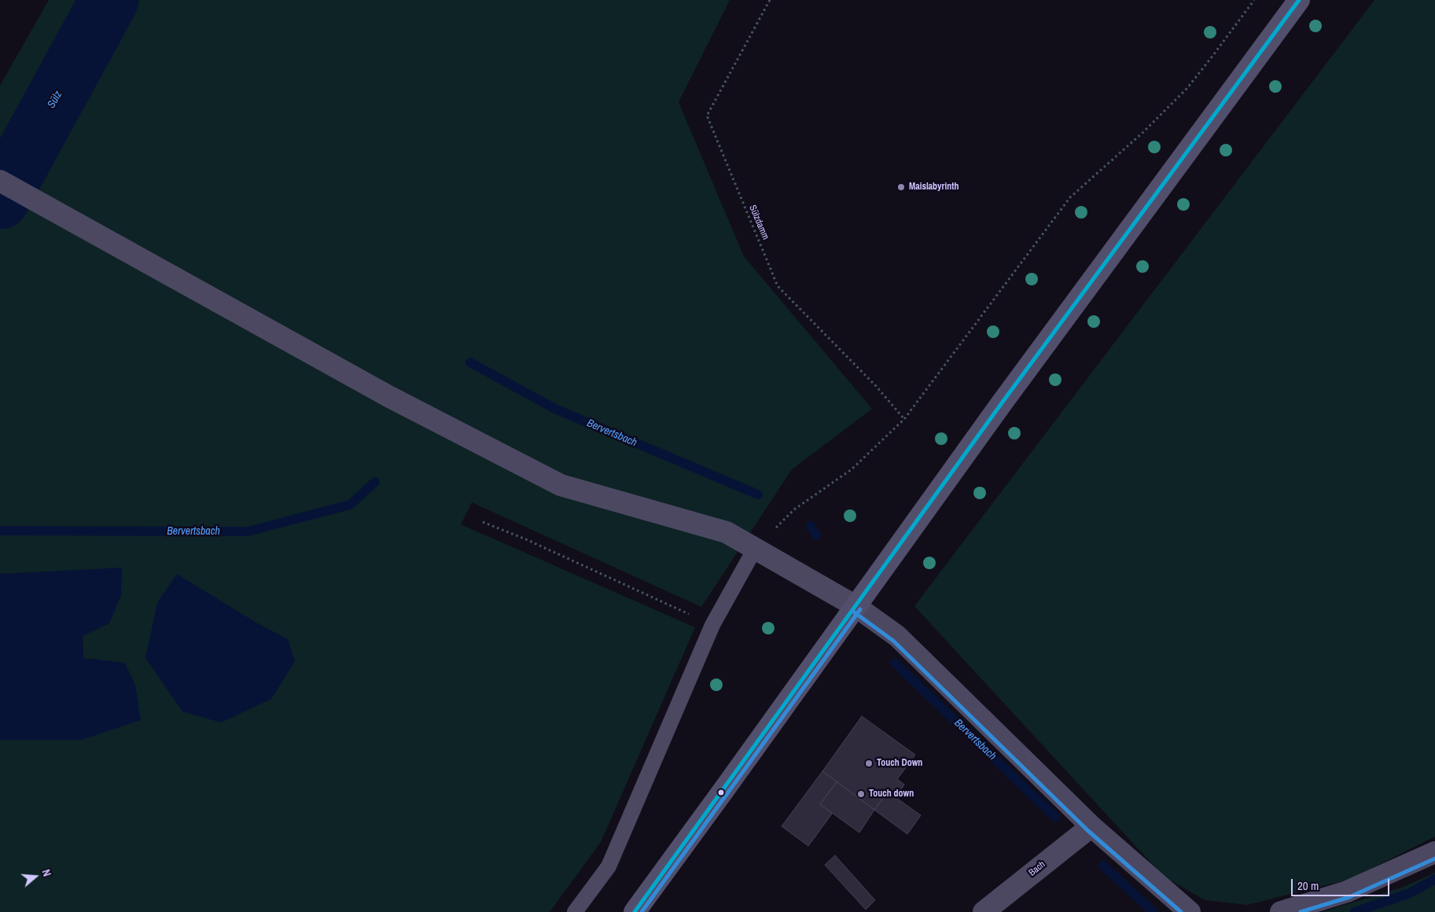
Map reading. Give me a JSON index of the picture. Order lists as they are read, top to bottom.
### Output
{
  "streets": {
    "street": ["Bach"],
    "path": ["Sülzdamm"]
  },
  "water": ["Sülz", "Bervertsbach"],
  "places": ["Maislabyrinth", "Touch Down", "Touch down"],
  "scale_bar": "20 m",
  "north": "right"
}
